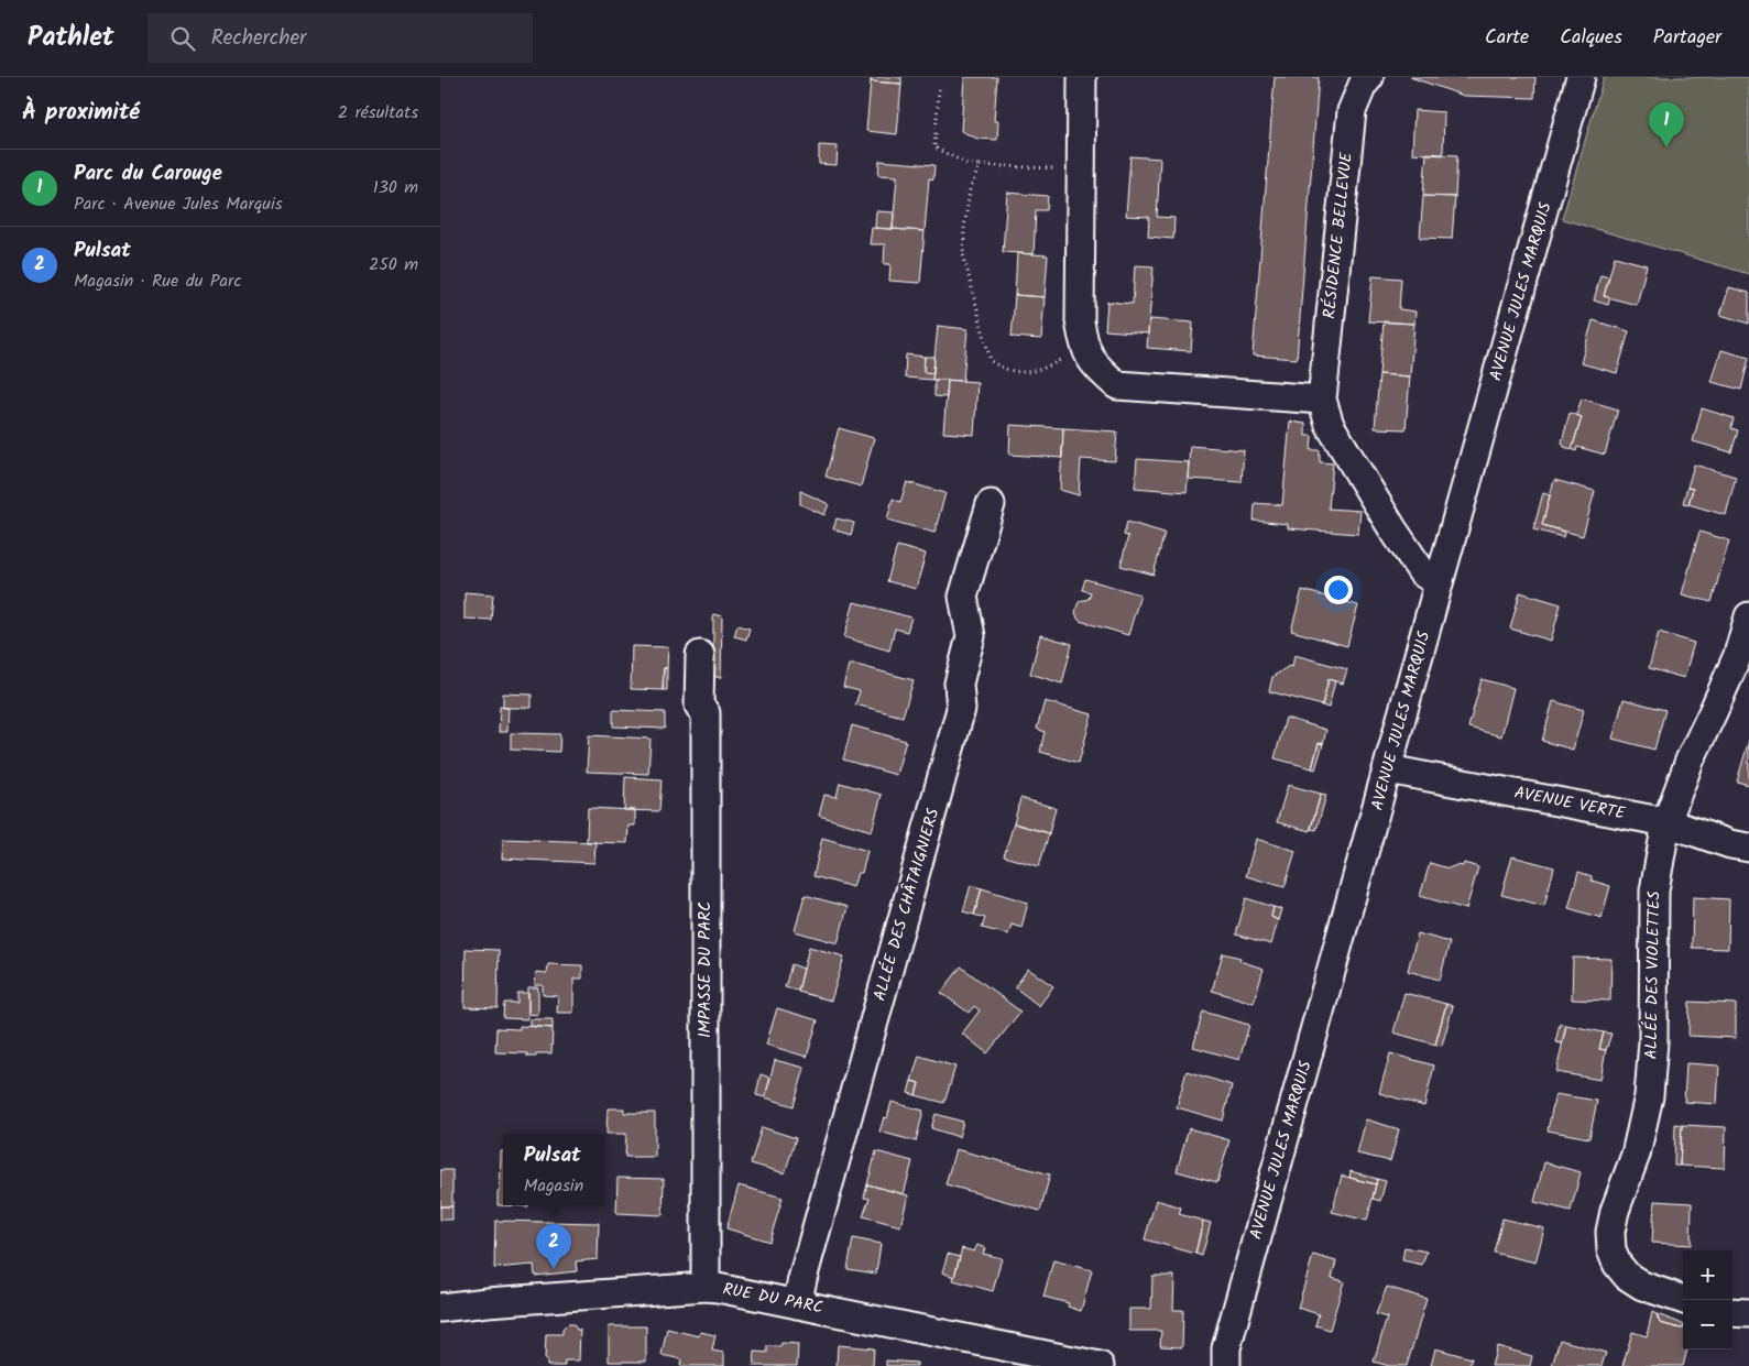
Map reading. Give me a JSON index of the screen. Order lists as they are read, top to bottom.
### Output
{
  "streets": {
    "street": [
      "RÉSIDENCE BELLEVUE",
      "AVENUE JULES MARQUIS",
      "AVENUE VERTE",
      "ALLÉE DES CHÂTAIGNIERS",
      "IMPASSE DU PARC",
      "ALLÉE DES VIOLETTES",
      "RUE DU PARC"
    ]
  },
  "crossings": [
    ["RÉSIDENCE BELLEVUE", "AVENUE JULES MARQUIS"],
    ["AVENUE JULES MARQUIS", "AVENUE VERTE"],
    ["AVENUE VERTE", "ALLÉE DES VIOLETTES"],
    ["ALLÉE DES CHÂTAIGNIERS", "RUE DU PARC"],
    ["IMPASSE DU PARC", "RUE DU PARC"]
  ],
  "page": {
    "header": "Pathlet",
    "search": "Rechercher",
    "nav": ["Carte", "Calques", "Partager"],
    "heading": ["À proximité", "2 résultats"],
    "pins": ["1", "2"],
    "list": [
      {
        "mark": "1",
        "name": "Parc du Carouge",
        "note": "Parc · Avenue Jules Marquis",
        "value": "130 m"
      },
      {
        "mark": "2",
        "name": "Pulsat",
        "note": "Magasin · Rue du Parc",
        "value": "250 m"
      }
    ],
    "popup": ["Pulsat", "Magasin"],
    "map_buttons": ["+", "−"]
  }
}
